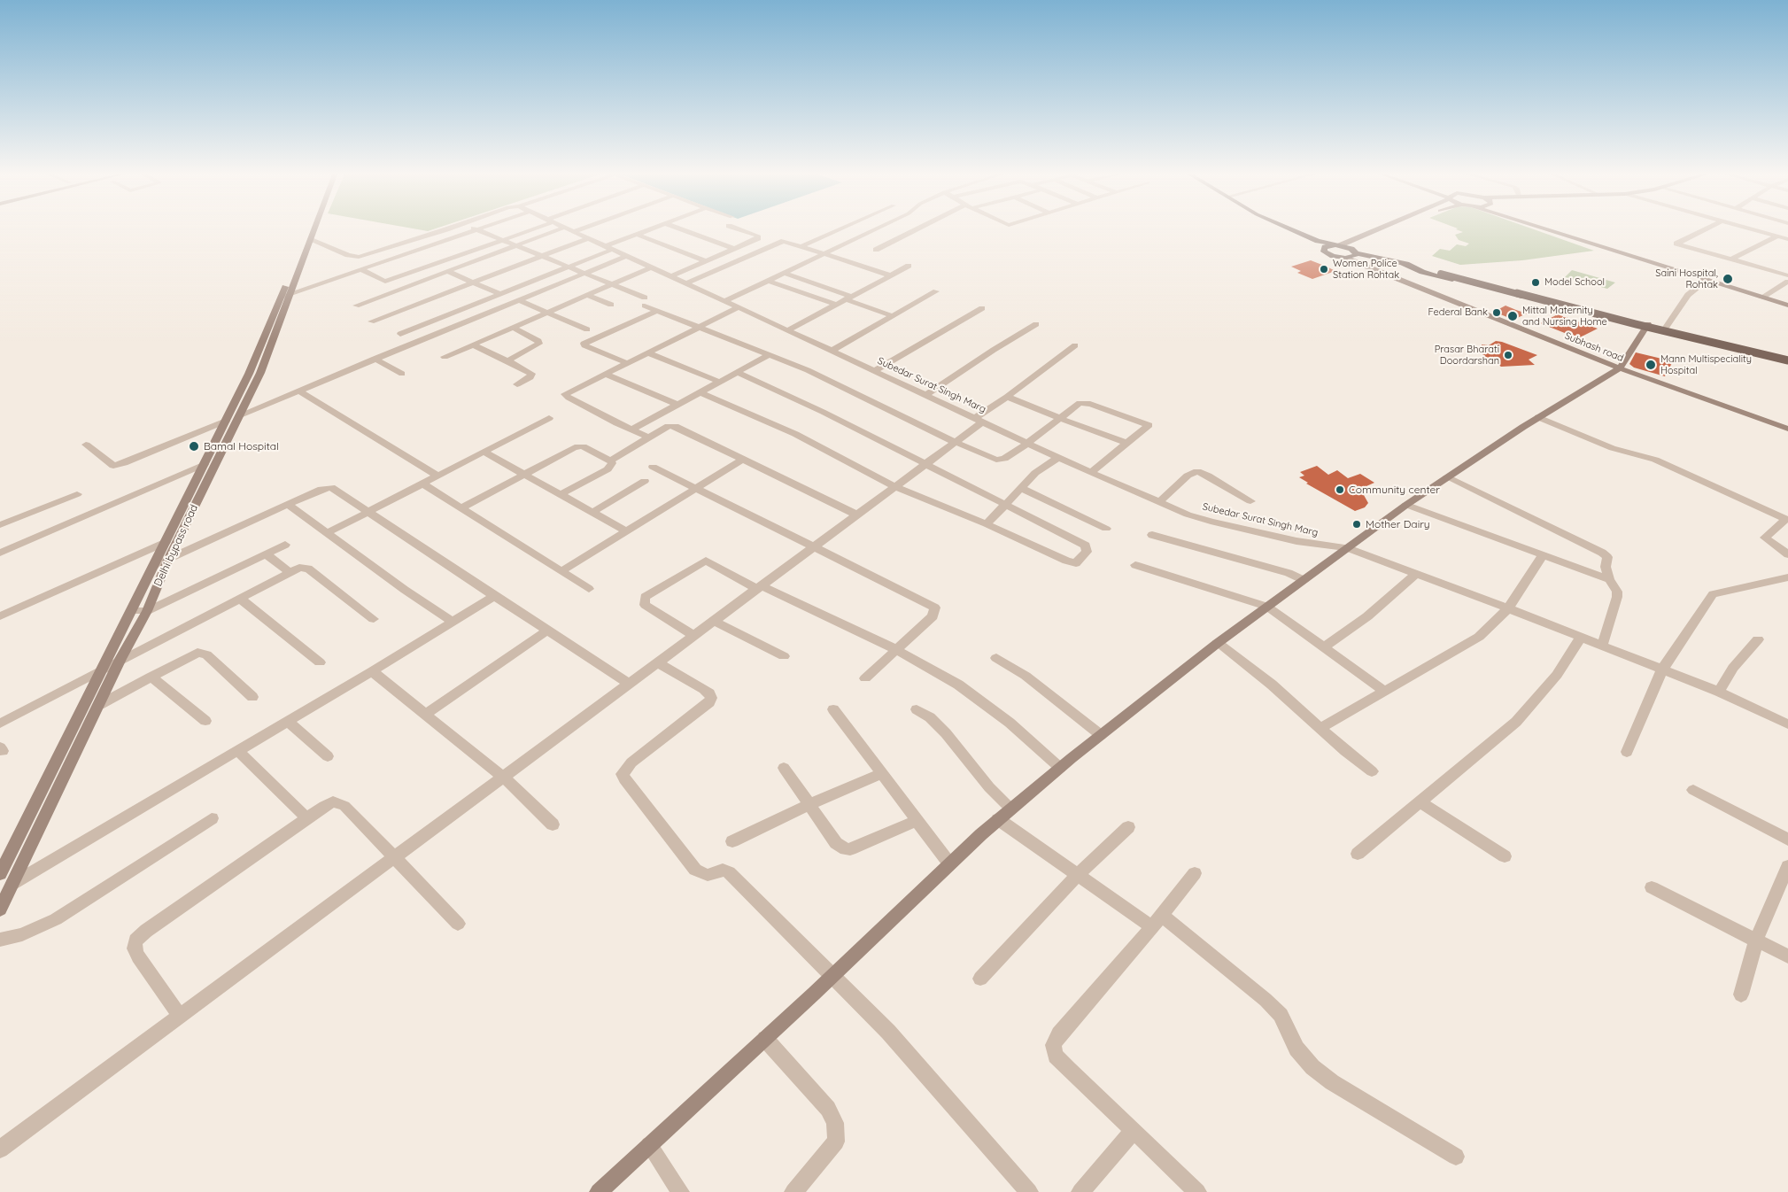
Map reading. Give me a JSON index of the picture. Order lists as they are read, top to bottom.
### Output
{
  "streets": {
    "street": ["Subhash road", "Subedar Surat Singh Marg", "Delhi bypass road"]
  },
  "places": [
    "Women Police Station Rohtak",
    "Saini Hospital, Rohtak",
    "Model School",
    "Federal Bank",
    "Mittal Maternity and Nursing Home",
    "Prasar Bharati Doordarshan",
    "Mann Multispeciality Hospital",
    "Bamal Hospital",
    "Community center",
    "Mother Dairy"
  ]
}
